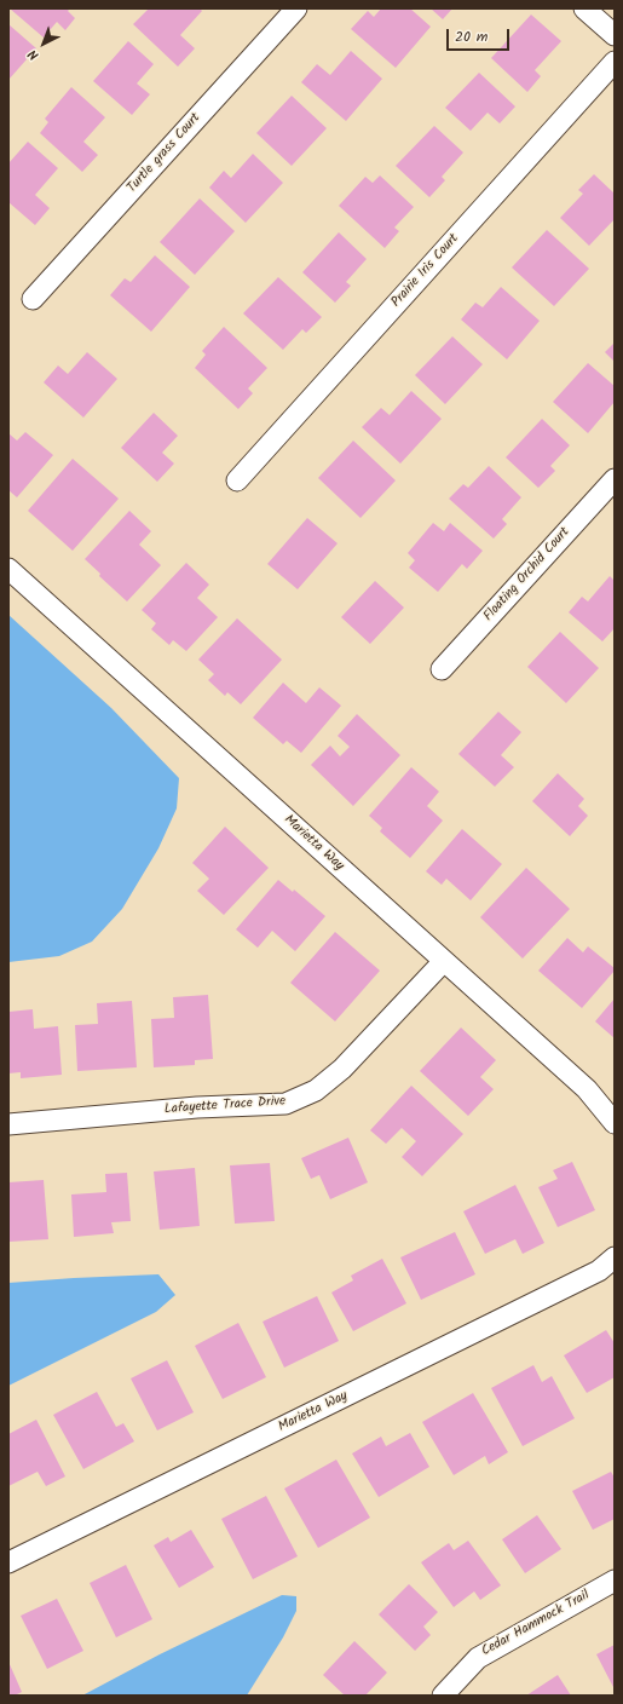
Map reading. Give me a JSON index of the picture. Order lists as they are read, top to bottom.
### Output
{
  "streets": {
    "street": [
      "Turtle grass Court",
      "Prairie Iris Court",
      "Floating Orchid Court",
      "Marietta Way",
      "Lafayette Trace Drive",
      "Cedar Hammock Trail"
    ]
  },
  "crossings": [
    ["Marietta Way", "Lafayette Trace Drive"]
  ],
  "scale_bar": "20 m",
  "north": "bottom left"
}
